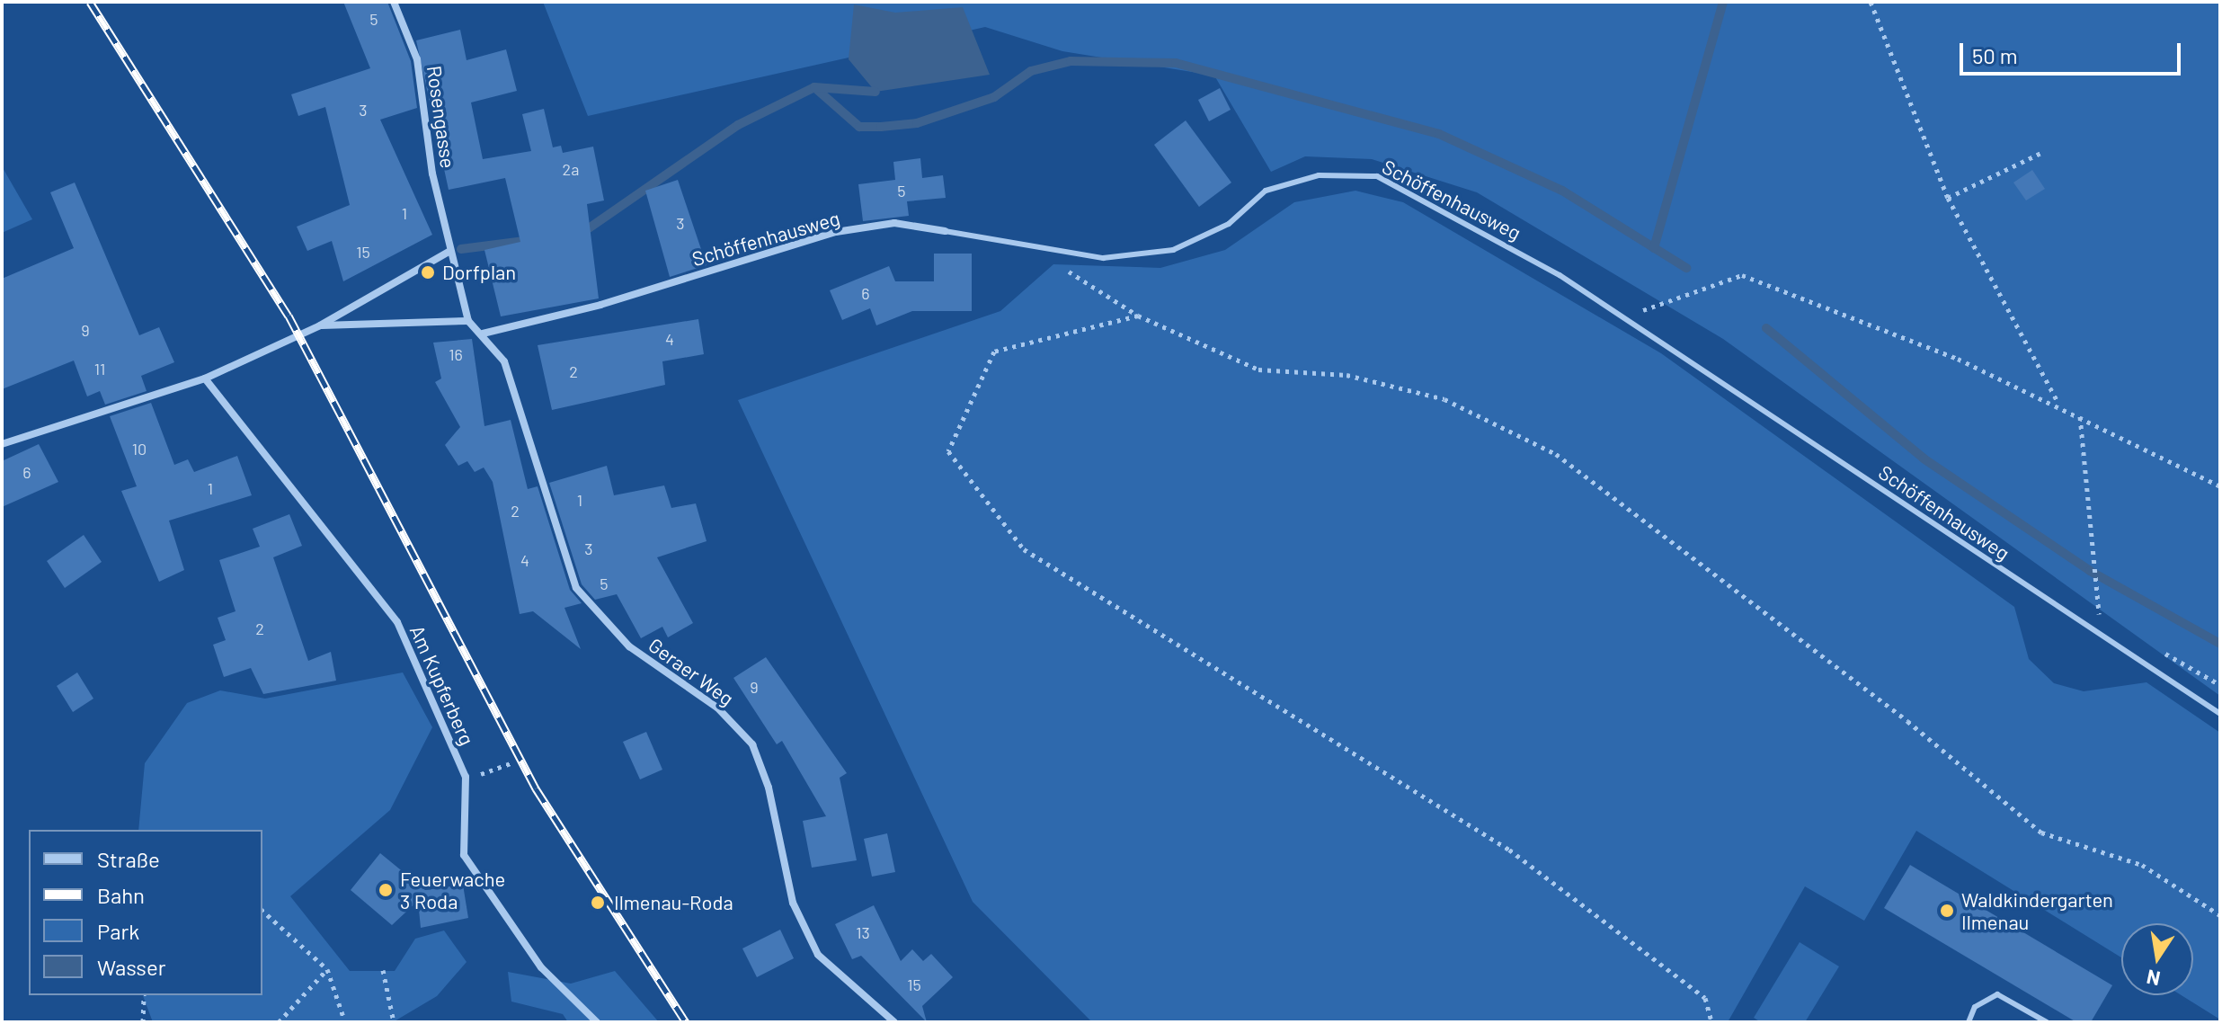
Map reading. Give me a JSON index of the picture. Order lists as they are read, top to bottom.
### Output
{
  "streets": {
    "street": [
      "Rosengasse",
      "Schöffenhausweg",
      "Geraer Weg",
      "Am Kupferberg"
    ]
  },
  "crossings": [
    ["Schöffenhausweg", "Geraer Weg"]
  ],
  "places": [
    "Dorfplan",
    "Feuerwache 3 Roda",
    "Ilmenau-Roda",
    "Waldkindergarten Ilmenau"
  ],
  "house_numbers": [
    "5",
    "3",
    "2a",
    "5",
    "1",
    "3",
    "15",
    "6",
    "9",
    "4",
    "16",
    "11",
    "2",
    "10",
    "6",
    "1",
    "1",
    "2",
    "3",
    "4",
    "5",
    "2",
    "9",
    "13",
    "15"
  ],
  "legend": [
    "Straße",
    "Bahn",
    "Park",
    "Wasser"
  ],
  "scale_bar": "50 m",
  "north": "bottom"
}
